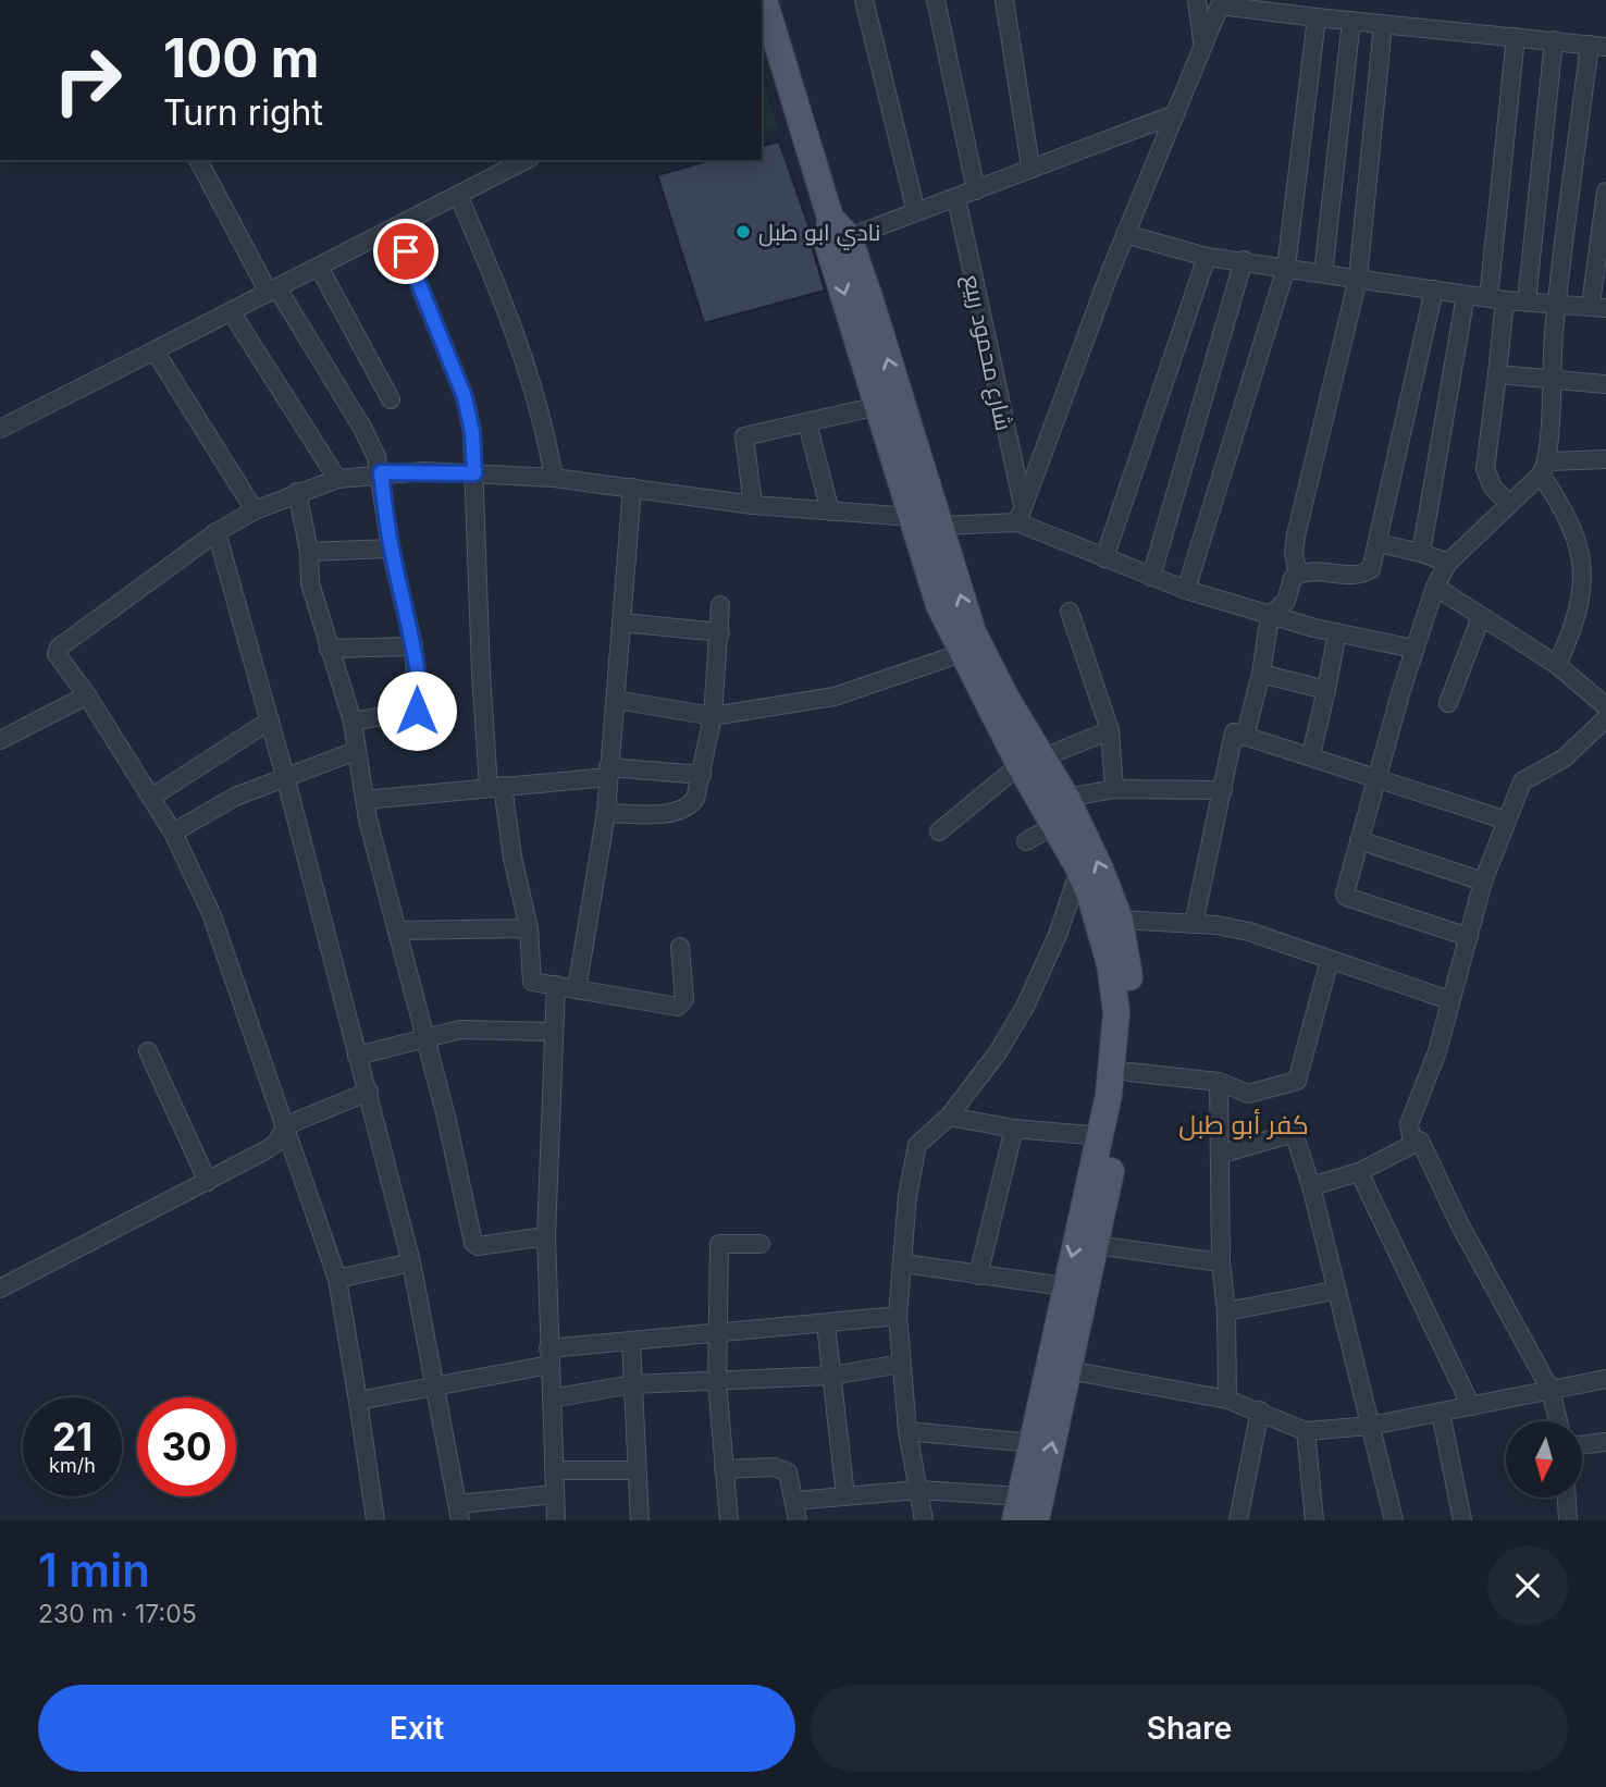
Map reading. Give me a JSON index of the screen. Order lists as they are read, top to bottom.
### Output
{
  "streets": {
    "street": ["شارع محمود ربيع"]
  },
  "districts": ["كفر أبو طبل"],
  "places": ["نادي ابو طبل"],
  "north": "bottom",
  "page": {
    "turn": ["100 m", "Turn right"],
    "speed": "21 km/h",
    "limit": "30",
    "heading": ["1 min", "230 m · 17:05"],
    "buttons": ["Exit", "Share"]
  }
}
